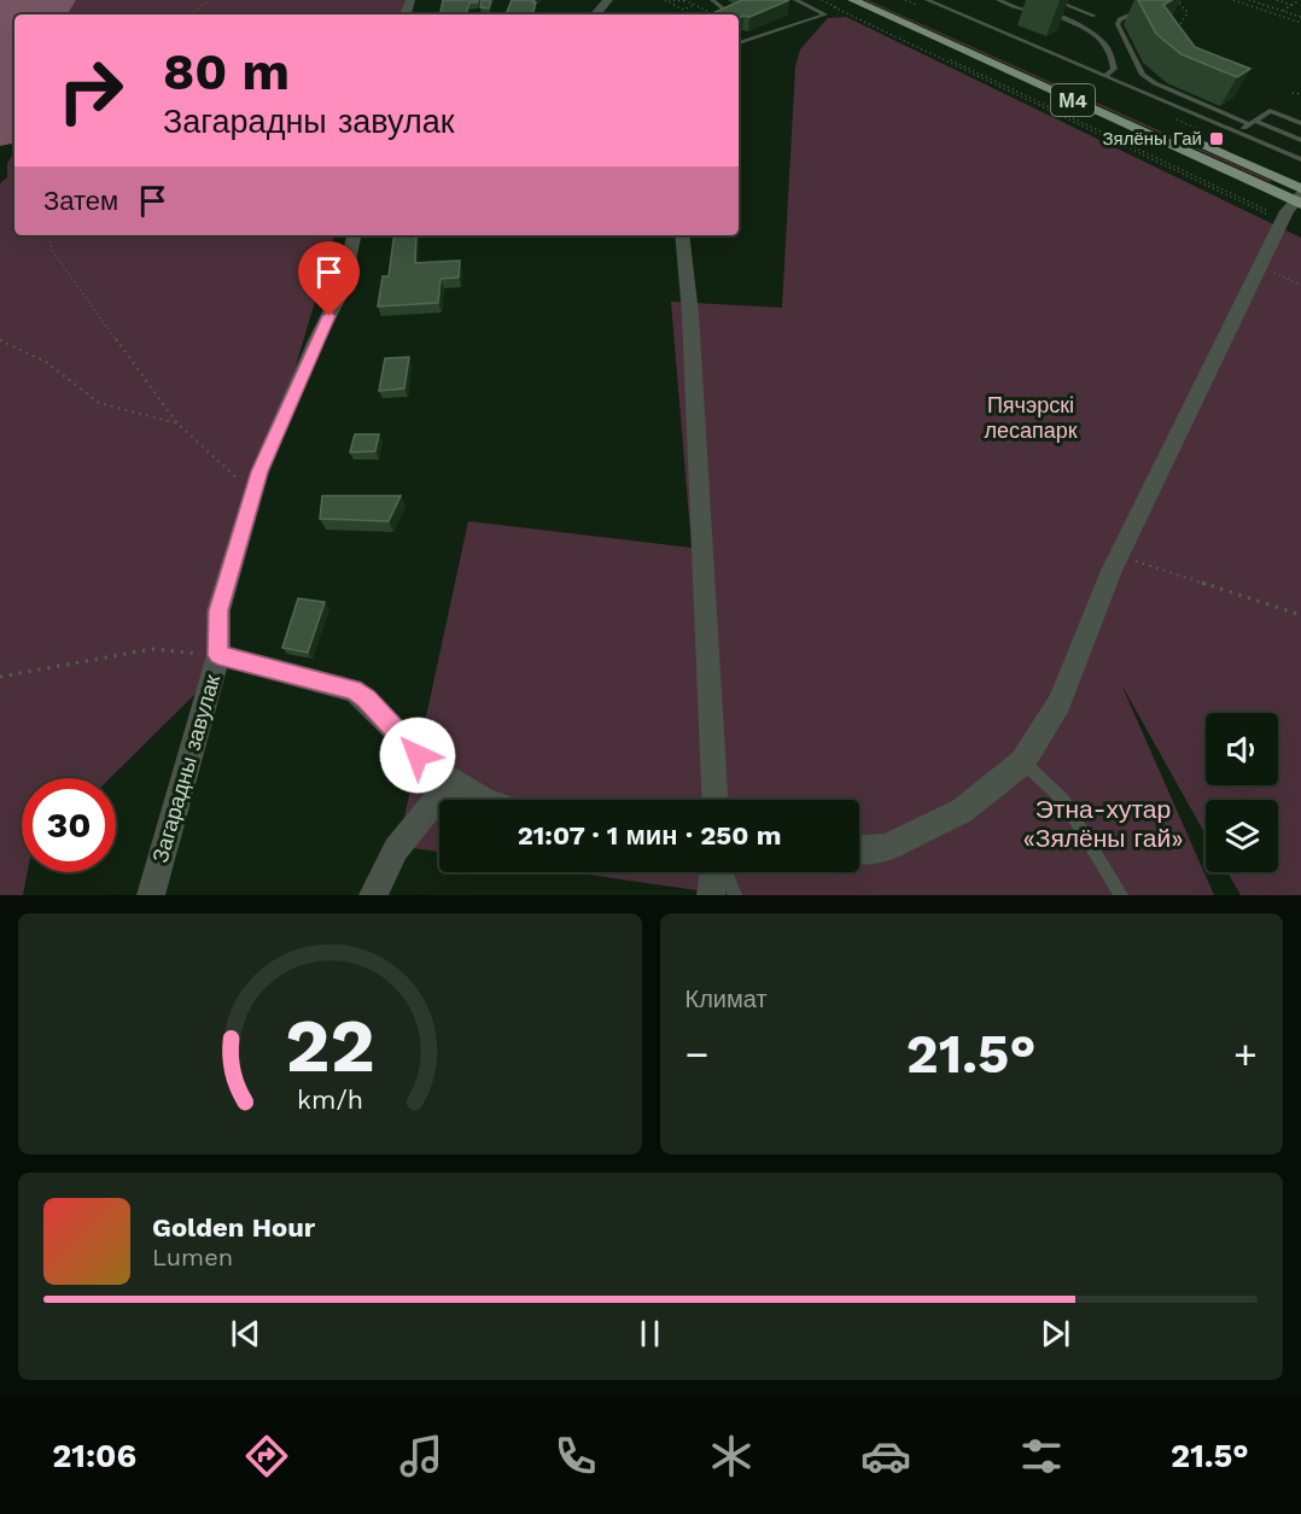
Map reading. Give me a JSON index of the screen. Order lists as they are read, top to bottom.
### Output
{
  "streets": {
    "main road": ["М4"],
    "street": ["Загарадны завулак"]
  },
  "parks": ["Пячэрскі лесапарк", "Этна-хутар «Зялёны гай»"],
  "places": {
    "transit": ["Зялёны Гай"]
  },
  "page": {
    "turn": ["80 m", "Загарадны завулак"],
    "then": "Затем",
    "limit": "30",
    "trip": "21:07 · 1 мин · 250 m",
    "tile": "Климат",
    "heat": ["−", "21.5°", "+"],
    "song": ["Golden Hour", "Lumen"],
    "tabs": ["21:06", "21.5°"],
    "gauge": ["22", "km/h"]
  }
}
